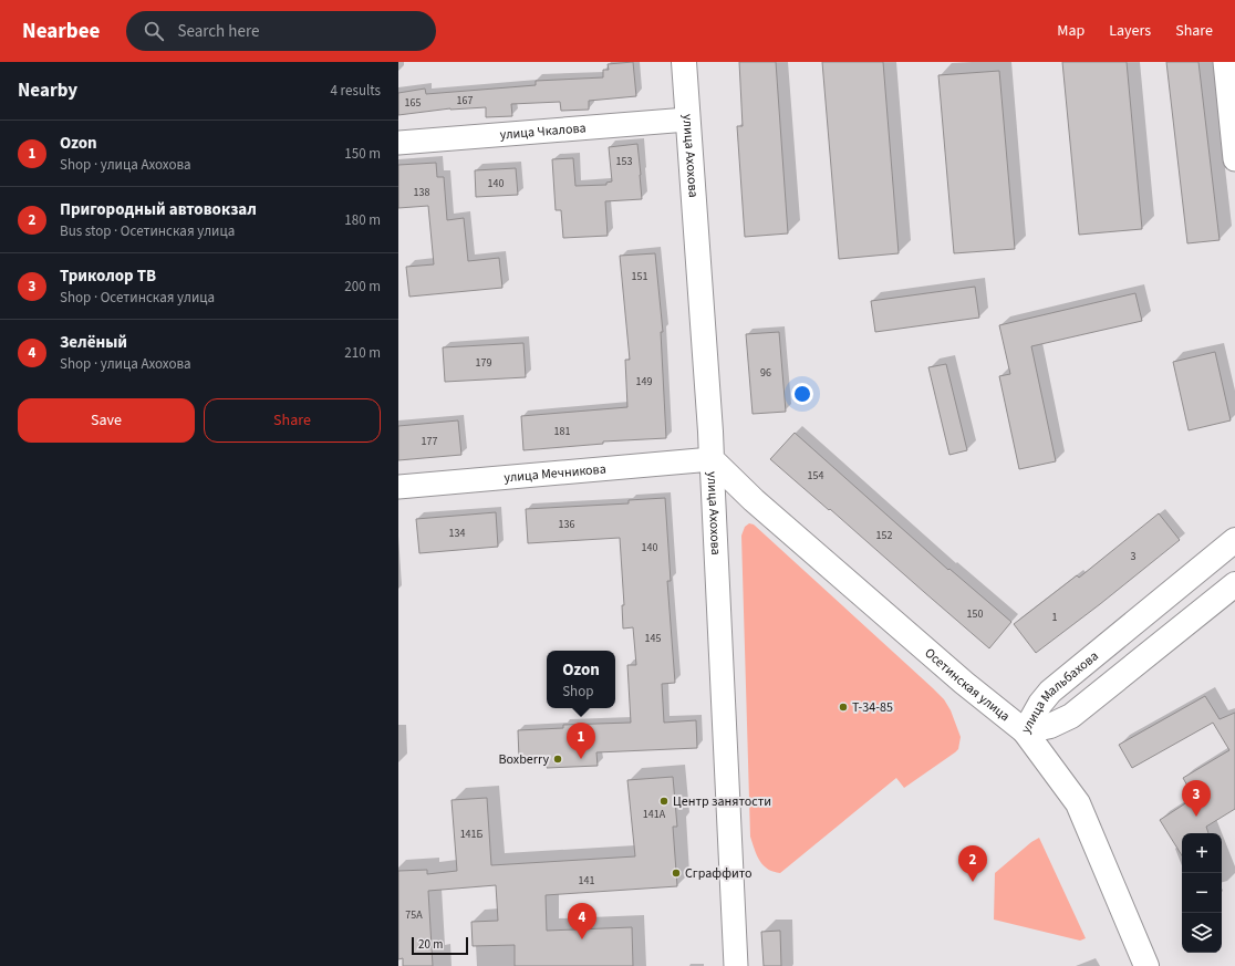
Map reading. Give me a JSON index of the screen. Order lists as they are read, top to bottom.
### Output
{
  "streets": {
    "main road": ["улица Ахохова", "Осетинская улица", "улица Мальбахова"],
    "street": ["улица Чкалова", "улица Мечникова"]
  },
  "crossings": [
    ["улица Чкалова", "улица Ахохова"],
    ["улица Ахохова", "улица Мечникова"],
    ["улица Ахохова", "Осетинская улица"],
    ["улица Мечникова", "Осетинская улица"],
    ["Осетинская улица", "улица Мальбахова"]
  ],
  "places": [
    "Т-34-85",
    "Boxberry",
    "Центр занятости",
    "Сграффито"
  ],
  "house_numbers": [
    "167",
    "165",
    "153",
    "140",
    "138",
    "151",
    "179",
    "96",
    "149",
    "181",
    "177",
    "154",
    "136",
    "134",
    "152",
    "140",
    "3",
    "150",
    "1",
    "145",
    "141А",
    "141Б",
    "141",
    "75А"
  ],
  "scale_bar": "20 m",
  "page": {
    "header": "Nearbee",
    "search": "Search here",
    "nav": ["Map", "Layers", "Share"],
    "heading": ["Nearby", "4 results"],
    "list": [
      {
        "mark": "1",
        "name": "Ozon",
        "note": "Shop · улица Ахохова",
        "value": "150 m"
      },
      {
        "mark": "2",
        "name": "Пригородный автовокзал",
        "note": "Bus stop · Осетинская улица",
        "value": "180 m"
      },
      {
        "mark": "3",
        "name": "Триколор ТВ",
        "note": "Shop · Осетинская улица",
        "value": "200 m"
      },
      {
        "mark": "4",
        "name": "Зелёный",
        "note": "Shop · улица Ахохова",
        "value": "210 m"
      }
    ],
    "buttons": ["Save", "Share"],
    "popup": ["Ozon", "Shop"],
    "pins": [
      "1",
      "3",
      "2",
      "4"
    ],
    "map_buttons": ["+", "−"],
    "scale": "20 m"
  }
}
